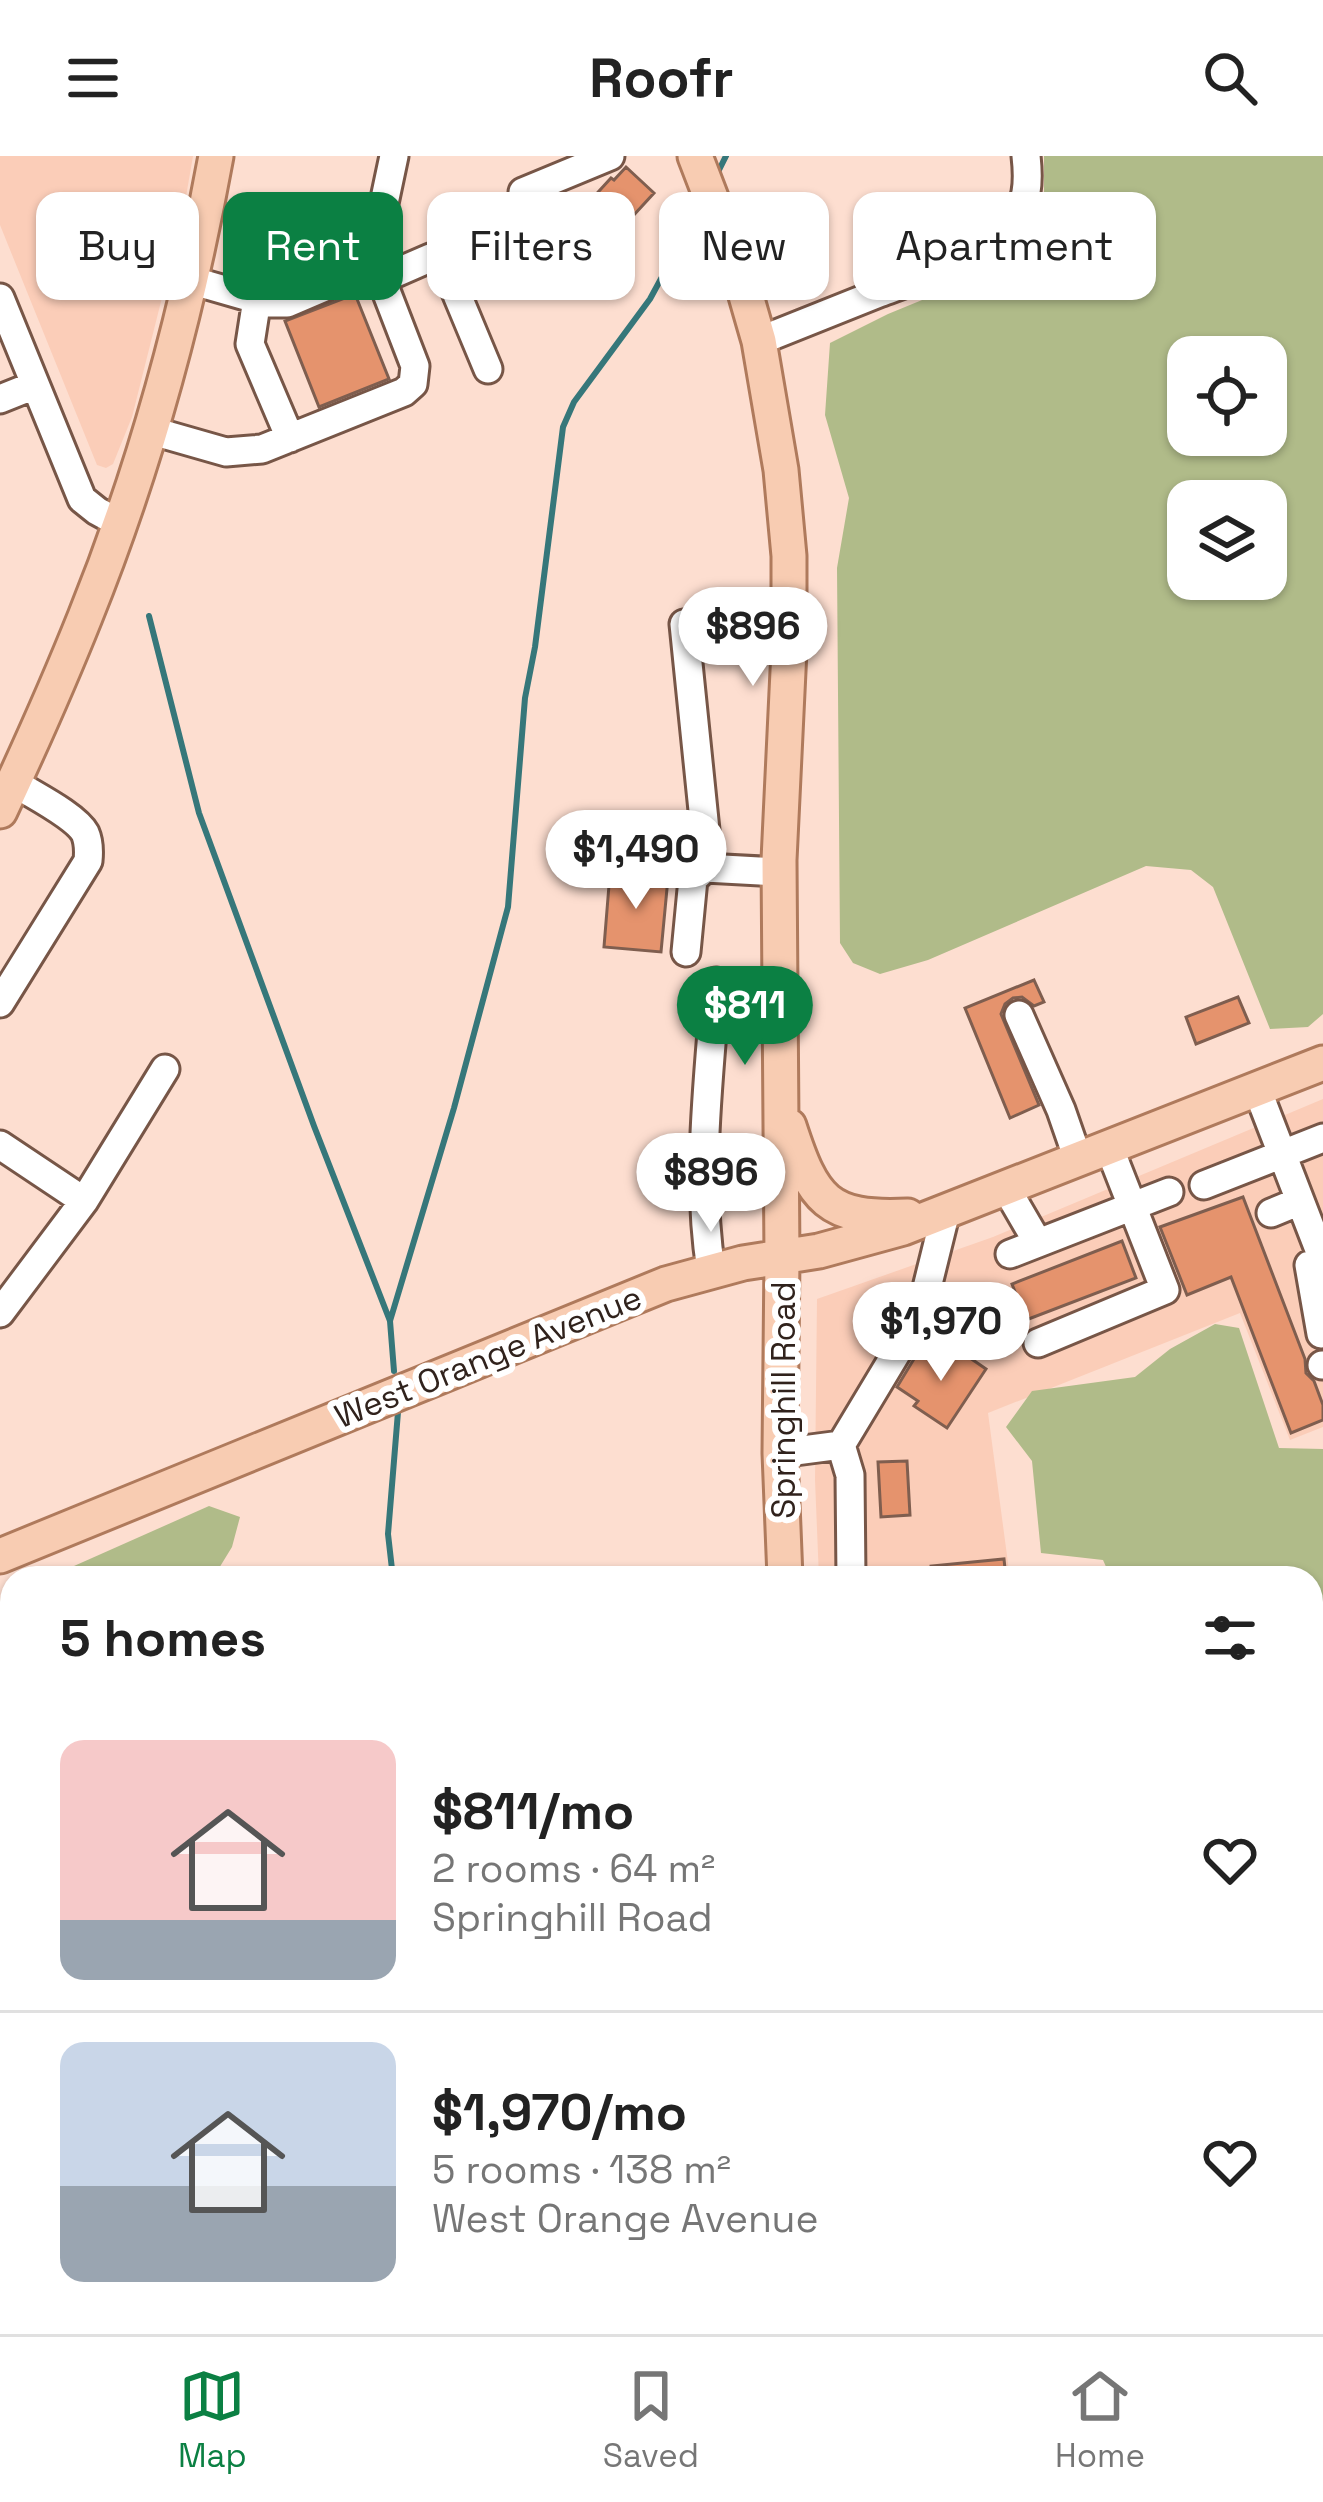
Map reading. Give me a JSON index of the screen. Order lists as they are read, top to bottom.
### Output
{
  "streets": {
    "main road": ["West Orange Avenue", "Springhill Road"]
  },
  "crossings": [
    ["West Orange Avenue", "Springhill Road"]
  ],
  "page": {
    "header": "Roofr",
    "chip": [
      "Buy",
      "Rent",
      "Filters",
      "New",
      "Apartment"
    ],
    "price": [
      "$896",
      "$1,490",
      "$811",
      "$896",
      "$1,970"
    ],
    "heading": "5 homes",
    "list": [
      {
        "name": "$811/mo",
        "note": "2 rooms · 64 m² · Springhill Road"
      },
      {
        "name": "$1,970/mo",
        "note": "5 rooms · 138 m² · West Orange Avenue"
      }
    ],
    "tabs": ["Map", "Saved", "Home"]
  }
}
